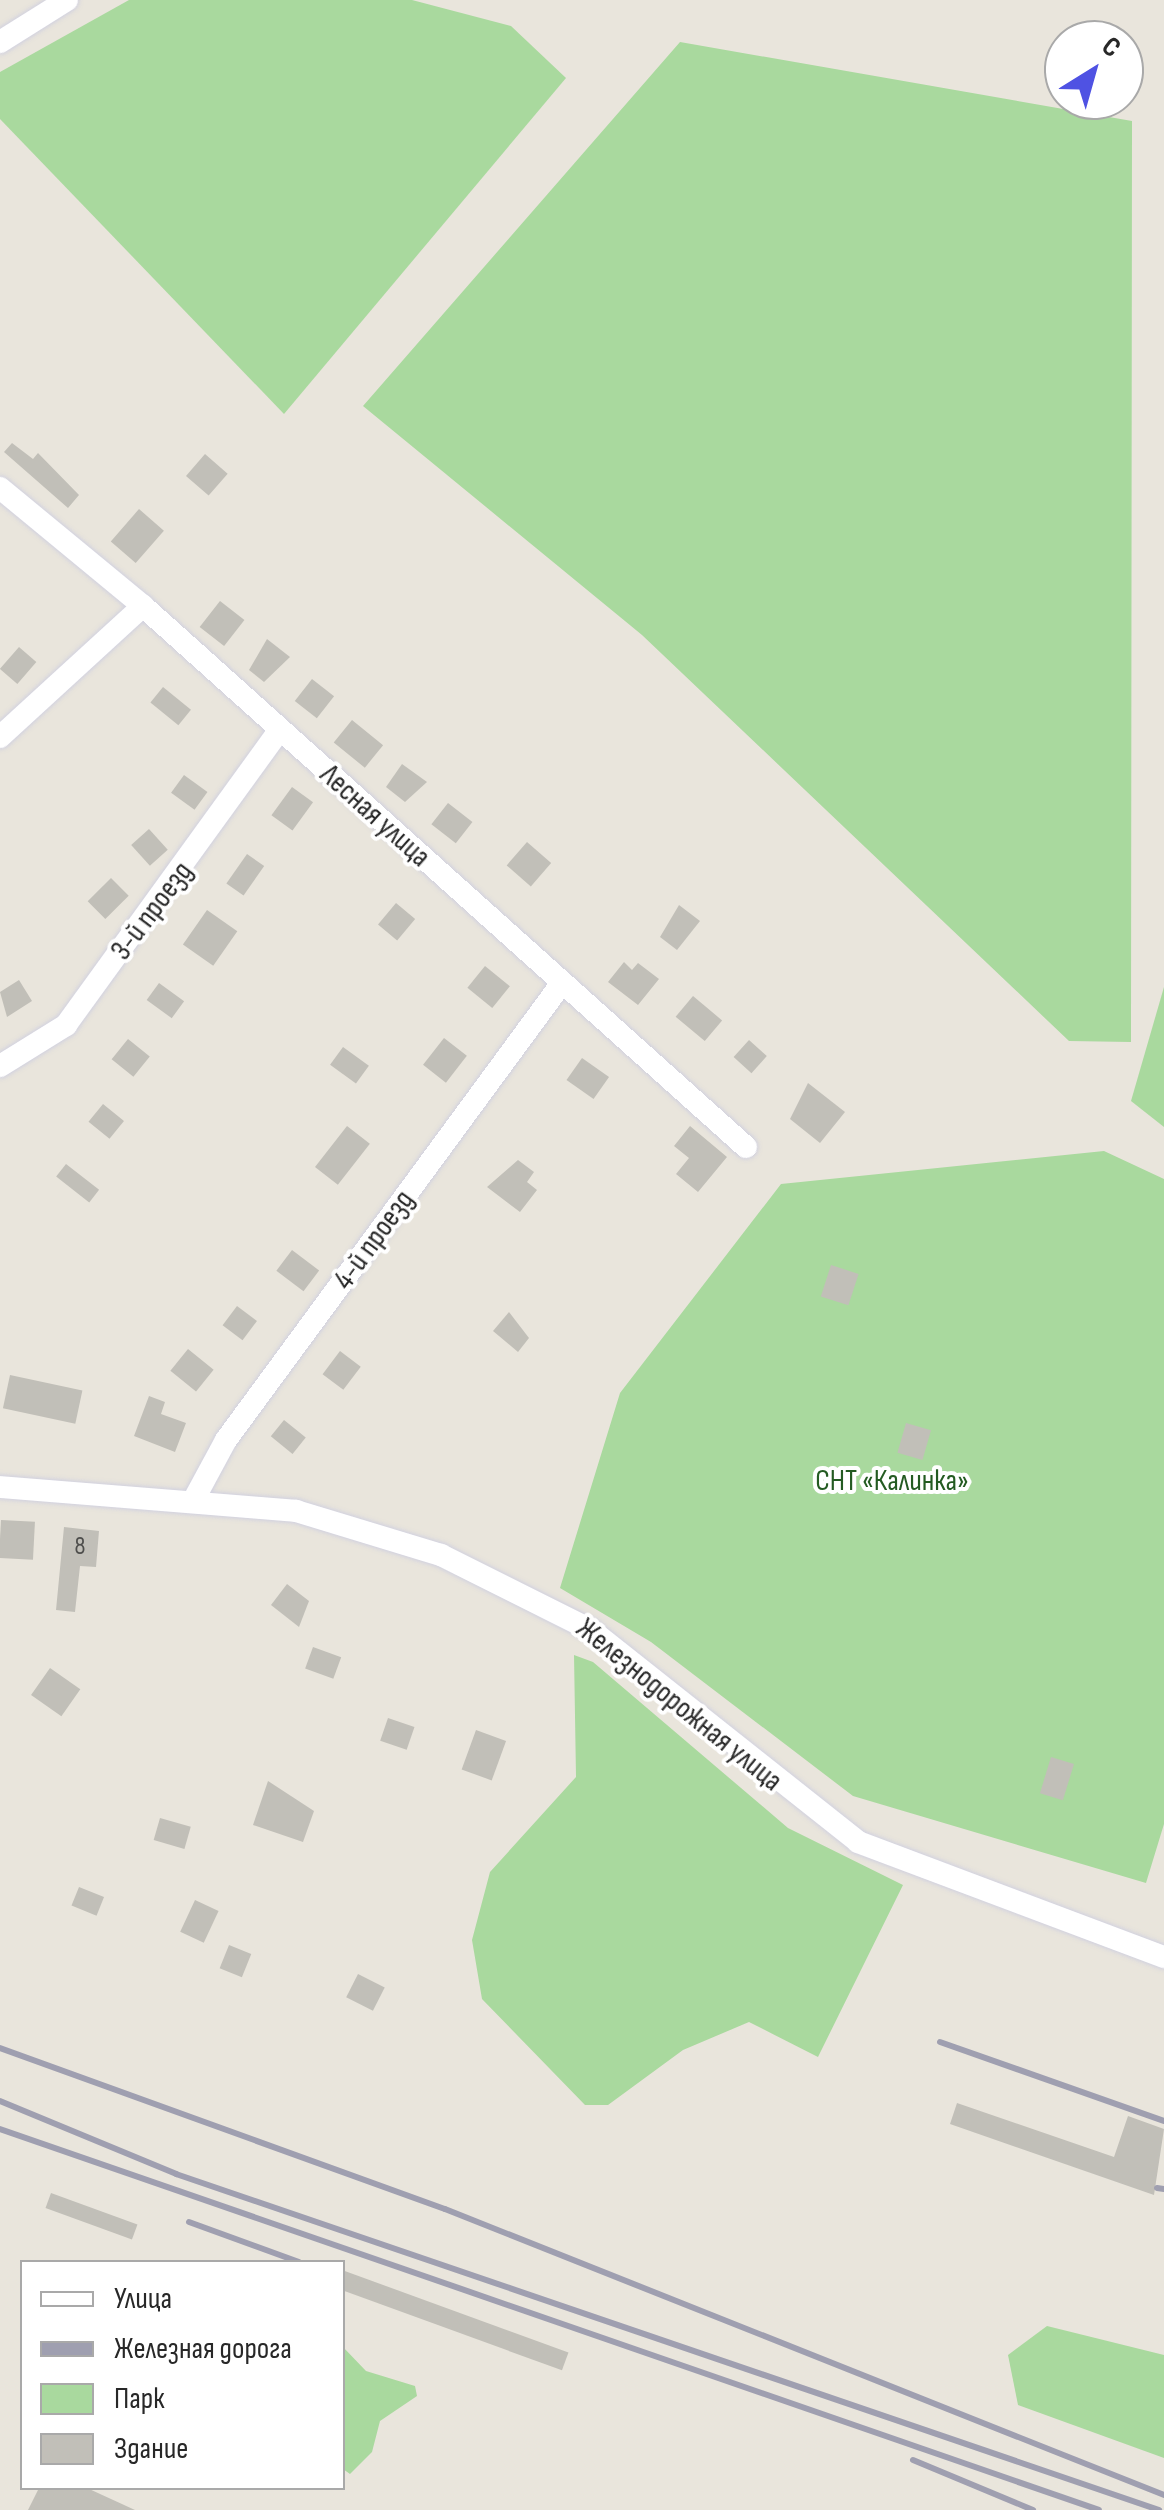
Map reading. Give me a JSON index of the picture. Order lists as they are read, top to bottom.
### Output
{
  "streets": {
    "street": [
      "Лесная улица",
      "3-й проезд",
      "4-й проезд",
      "Железнодорожная улица"
    ]
  },
  "crossings": [
    ["Лесная улица", "3-й проезд"],
    ["Лесная улица", "4-й проезд"],
    ["4-й проезд", "Железнодорожная улица"]
  ],
  "parks": ["СНТ «Калинка»"],
  "house_numbers": ["8"],
  "legend": [
    "Улица",
    "Железная дорога",
    "Парк",
    "Здание"
  ],
  "north": "top right"
}
